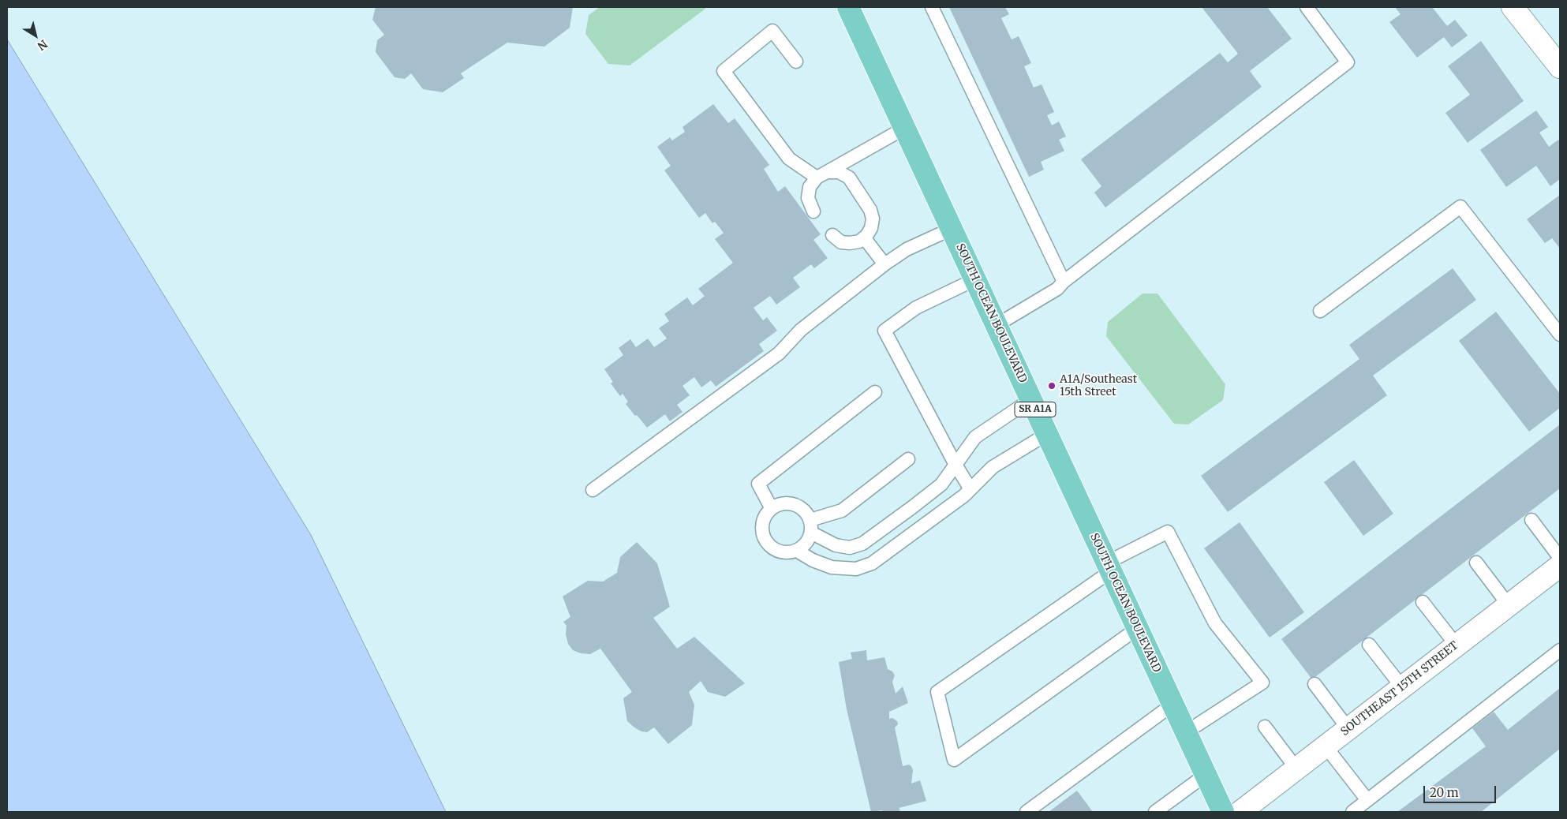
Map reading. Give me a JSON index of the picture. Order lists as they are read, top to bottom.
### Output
{
  "streets": {
    "main road": ["SOUTH OCEAN BOULEVARD", "SR A1A"],
    "street": ["SOUTHEAST 15TH STREET"]
  },
  "places": ["A1A/Southeast 15th Street"],
  "scale_bar": "20 m",
  "north": "bottom right"
}
